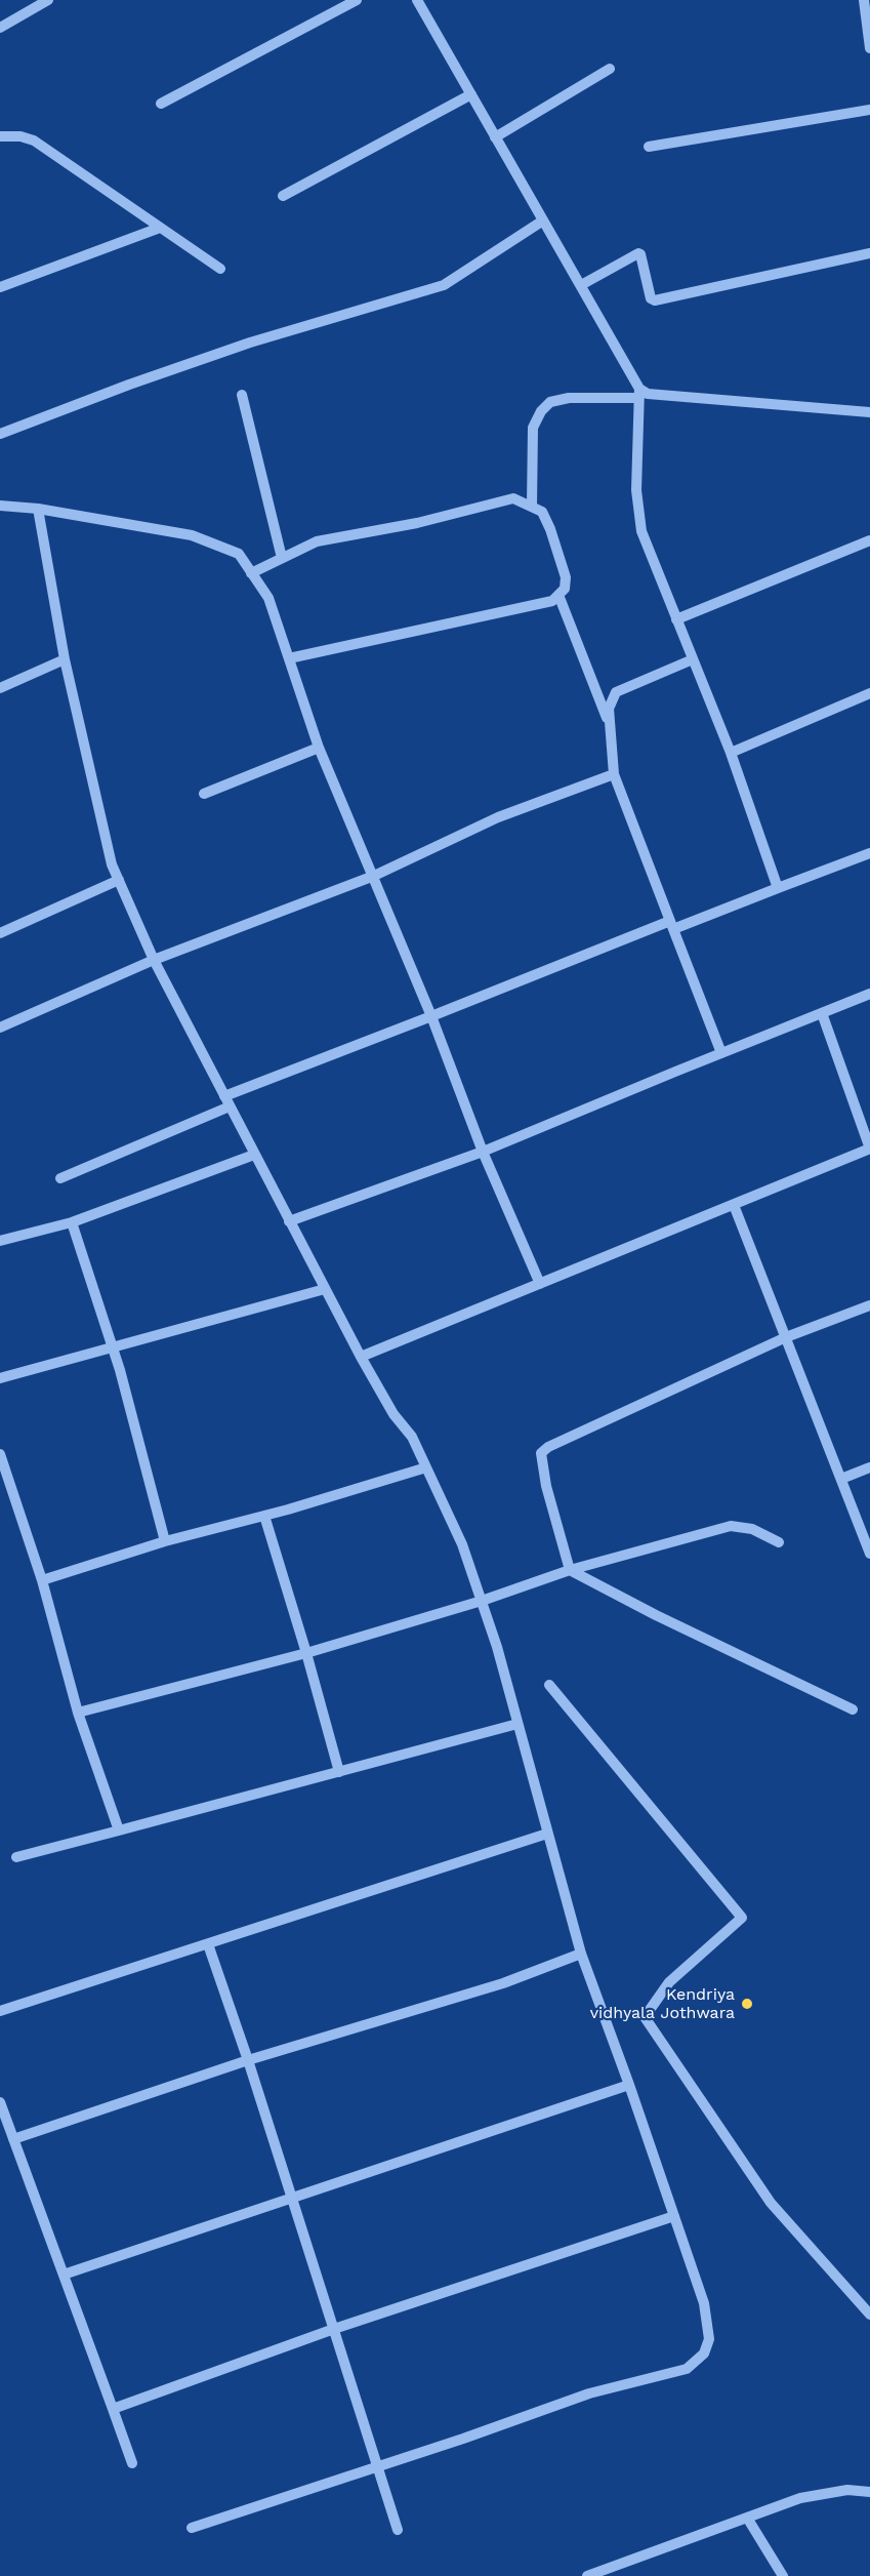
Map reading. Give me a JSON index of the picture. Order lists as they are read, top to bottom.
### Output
{
  "places": ["Kendriya vidhyala Jothwara"]
}
